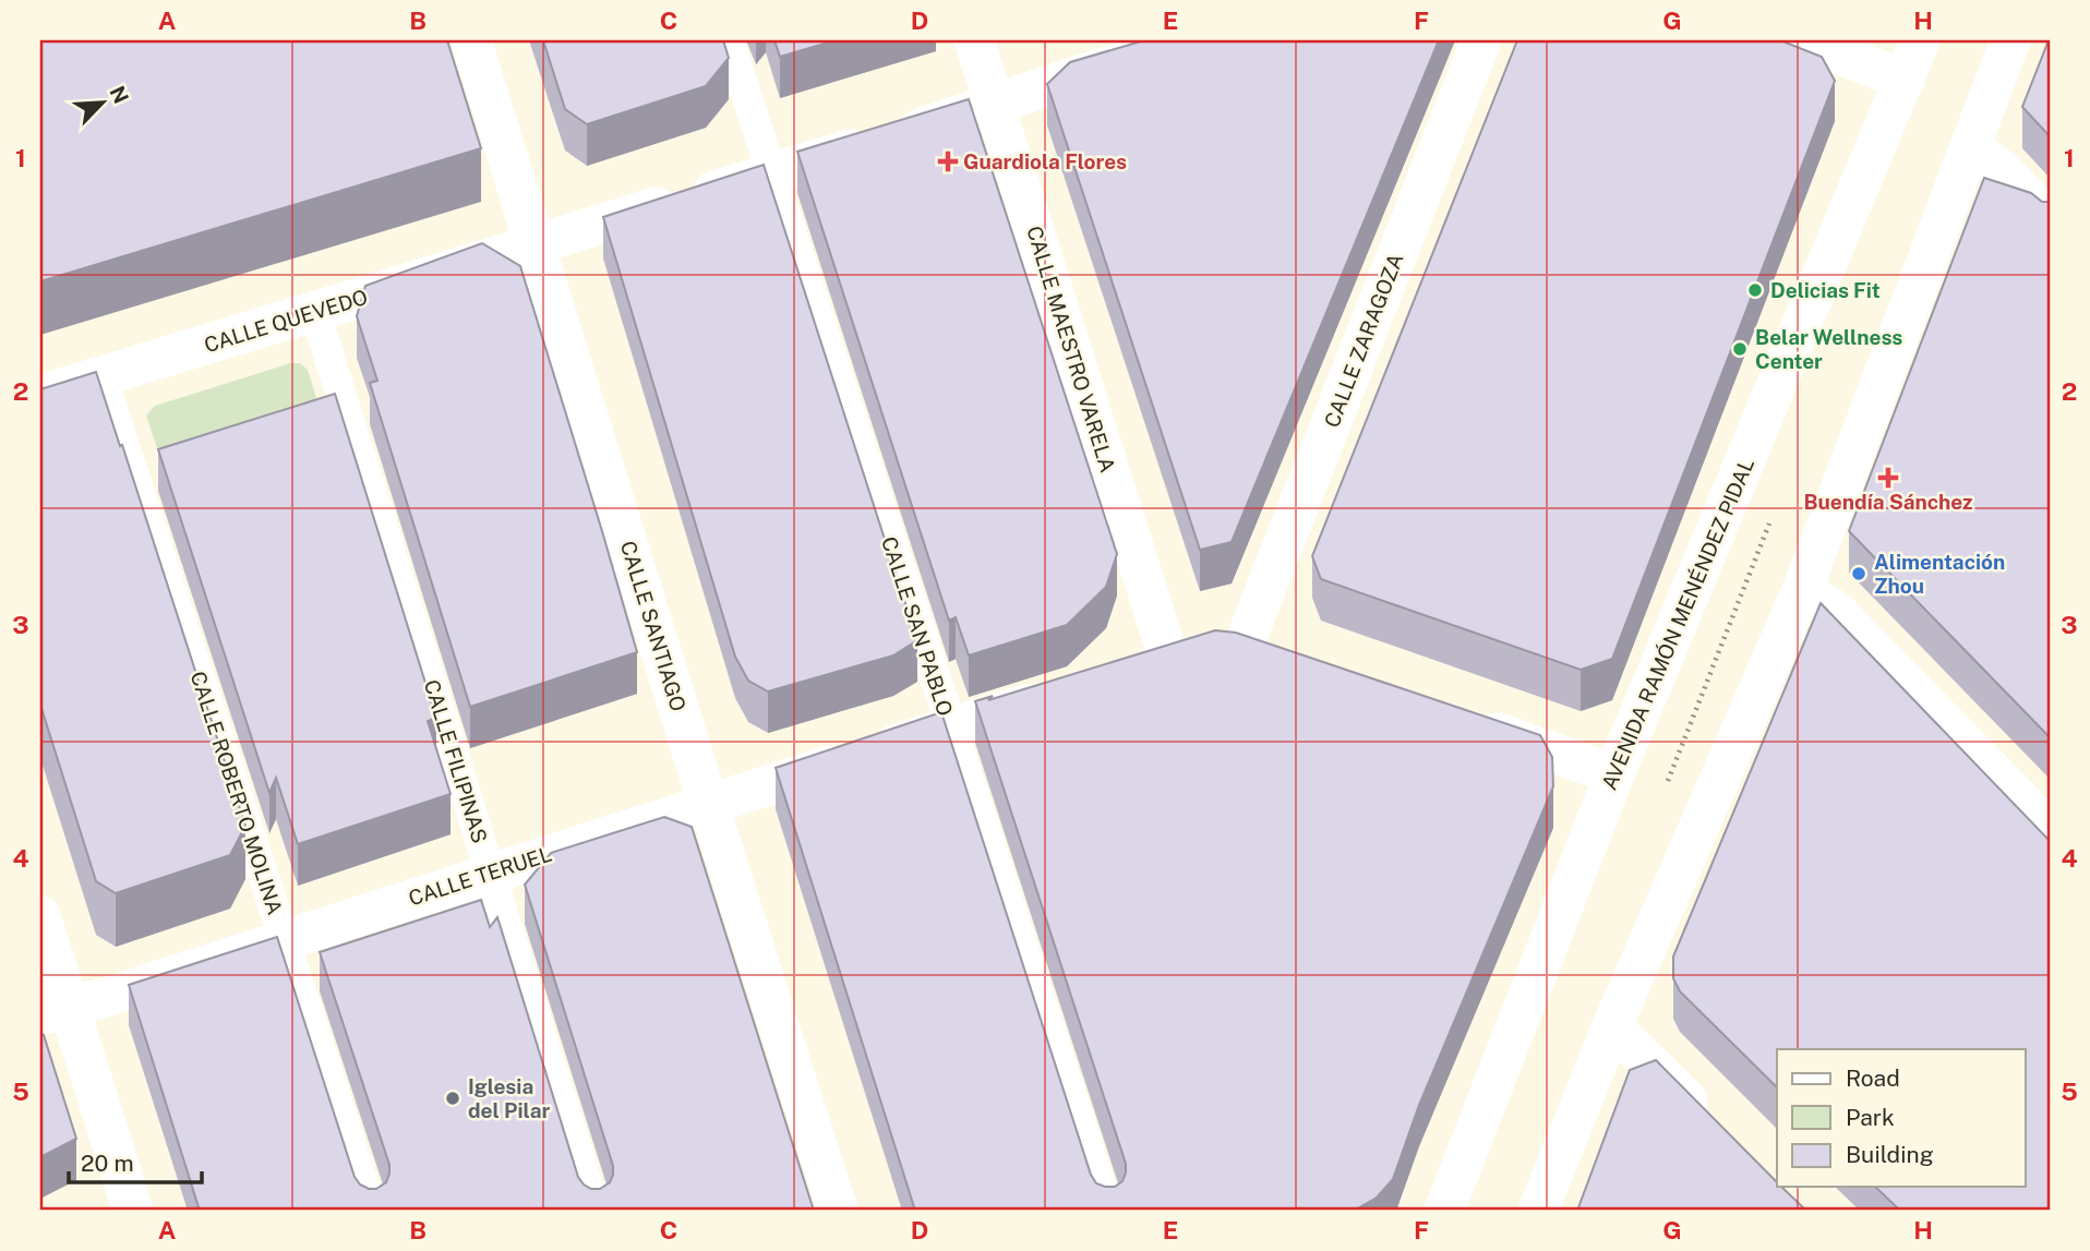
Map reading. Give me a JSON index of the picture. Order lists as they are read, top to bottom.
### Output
{
  "streets": {
    "street": [
      "CALLE QUEVEDO",
      "CALLE ZARAGOZA",
      "CALLE MAESTRO VARELA",
      "AVENIDA RAMÓN MENÉNDEZ PIDAL",
      "CALLE SANTIAGO",
      "CALLE SAN PABLO",
      "CALLE FILIPINAS",
      "CALLE ROBERTO MOLINA",
      "CALLE TERUEL"
    ]
  },
  "crossings": [
    ["CALLE QUEVEDO", "CALLE MAESTRO VARELA"],
    ["CALLE QUEVEDO", "CALLE SANTIAGO"],
    ["CALLE QUEVEDO", "CALLE SAN PABLO"],
    ["CALLE QUEVEDO", "CALLE FILIPINAS"],
    ["CALLE QUEVEDO", "CALLE ROBERTO MOLINA"],
    ["CALLE ZARAGOZA", "CALLE MAESTRO VARELA"],
    ["CALLE SANTIAGO", "CALLE TERUEL"],
    ["CALLE SAN PABLO", "CALLE TERUEL"],
    ["CALLE FILIPINAS", "CALLE TERUEL"],
    ["CALLE ROBERTO MOLINA", "CALLE TERUEL"]
  ],
  "places": {
    "health": ["Guardiola Flores", "Buendía Sánchez"],
    "other": [
      "Delicias Fit",
      "Belar Wellness Center",
      "Alimentación Zhou",
      "Iglesia del Pilar"
    ]
  },
  "legend": ["Road", "Park", "Building"],
  "scale_bar": "20 m",
  "north": "top right",
  "grid": {
    "columns": [
      "A",
      "B",
      "C",
      "D",
      "E",
      "F",
      "G",
      "H"
    ],
    "rows": [
      "1",
      "2",
      "3",
      "4",
      "5"
    ]
  }
}
